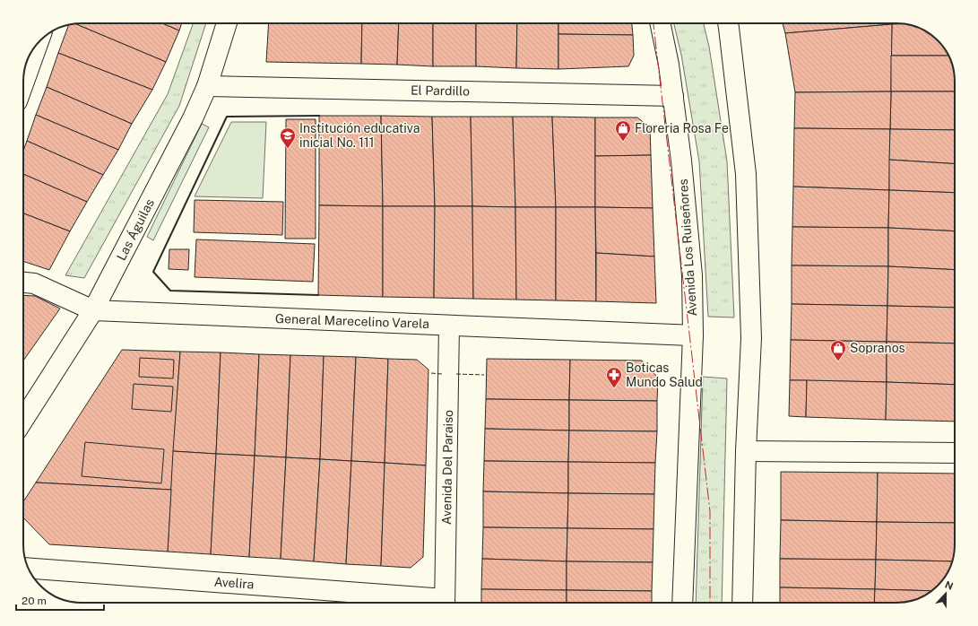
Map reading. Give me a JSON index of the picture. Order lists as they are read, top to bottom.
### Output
{
  "streets": {
    "street": [
      "El Pardillo",
      "Las Águilas",
      "Avenida Los Ruiseñores",
      "General Marecelino Varela",
      "Avenida Del Paraiso",
      "Avelira"
    ]
  },
  "crossings": [
    ["El Pardillo", "Las Águilas"],
    ["El Pardillo", "Avenida Los Ruiseñores"],
    ["Las Águilas", "General Marecelino Varela"],
    ["Avenida Los Ruiseñores", "General Marecelino Varela"],
    ["General Marecelino Varela", "Avenida Del Paraiso"]
  ],
  "places": {
    "shop": ["Floreria Rosa Fe", "Sopranos"],
    "school or university": ["Institución educativa inicial No. 111"],
    "pharmacy": ["Boticas Mundo Salud"]
  },
  "scale_bar": "20 m",
  "north": "top"
}
